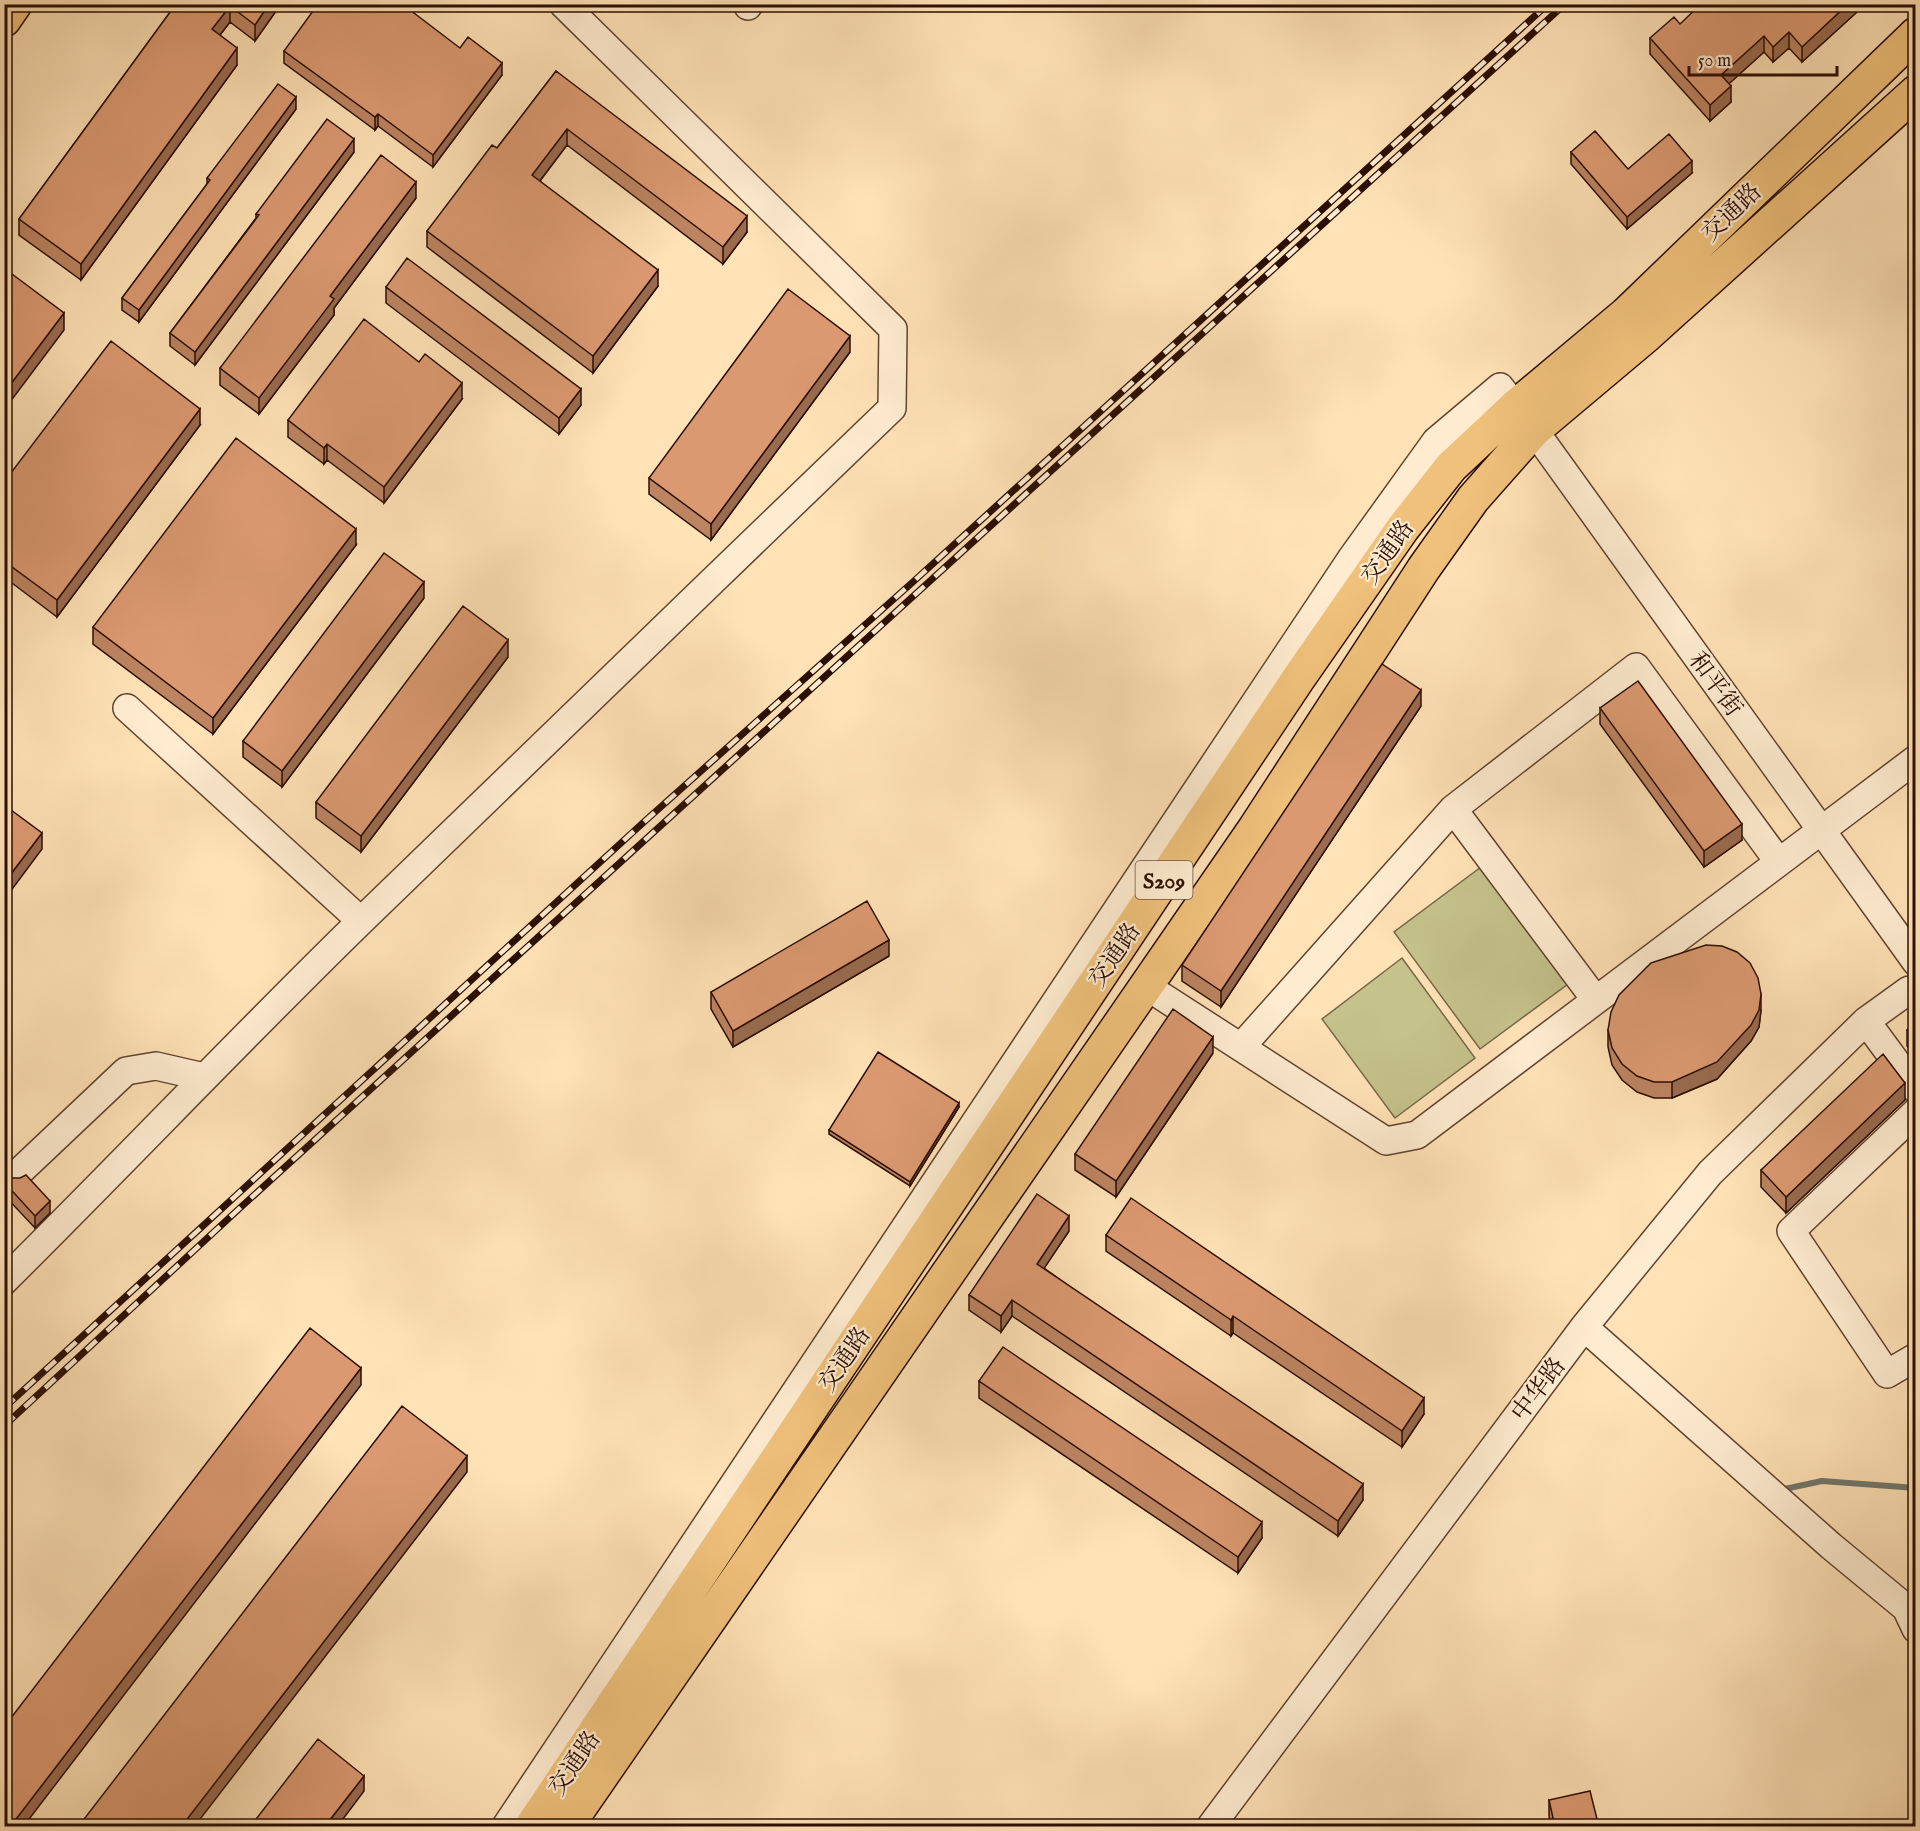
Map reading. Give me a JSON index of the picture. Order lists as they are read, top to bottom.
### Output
{
  "streets": {
    "main road": ["交通路", "S209"],
    "street": ["和平街", "中华路"]
  },
  "crossings": [
    ["交通路", "和平街"],
    ["和平街", "中华路"]
  ],
  "scale_bar": "50 m"
}
